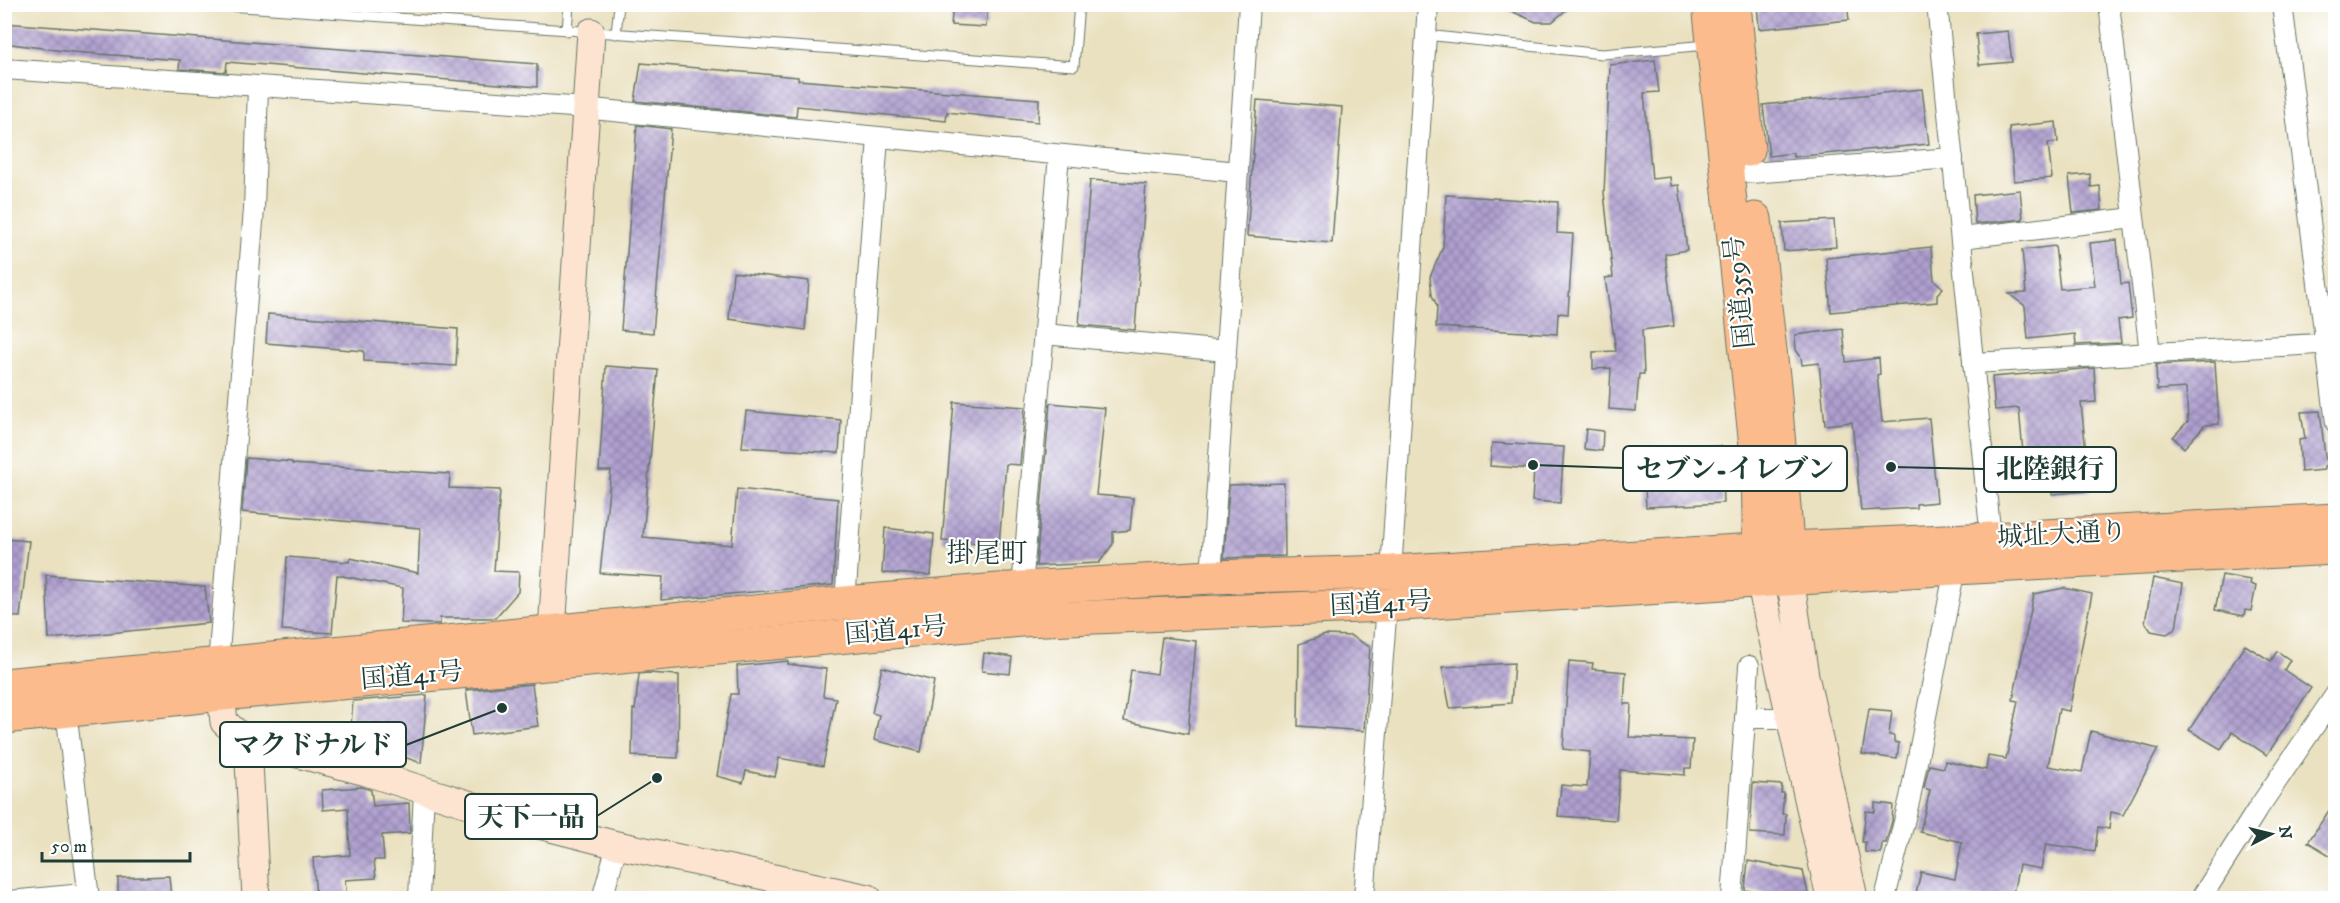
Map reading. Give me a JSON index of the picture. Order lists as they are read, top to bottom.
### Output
{
  "streets": {
    "highway": ["国道359号", "城址大通り", "国道41号"]
  },
  "crossings": [
    ["国道359号", "城址大通り"],
    ["国道359号", "国道41号"],
    ["城址大通り", "国道41号"]
  ],
  "districts": ["掛尾町"],
  "places": [
    "セブン-イレブン",
    "北陸銀行",
    "マクドナルド",
    "天下一品"
  ],
  "scale_bar": "50 m",
  "north": "right"
}
